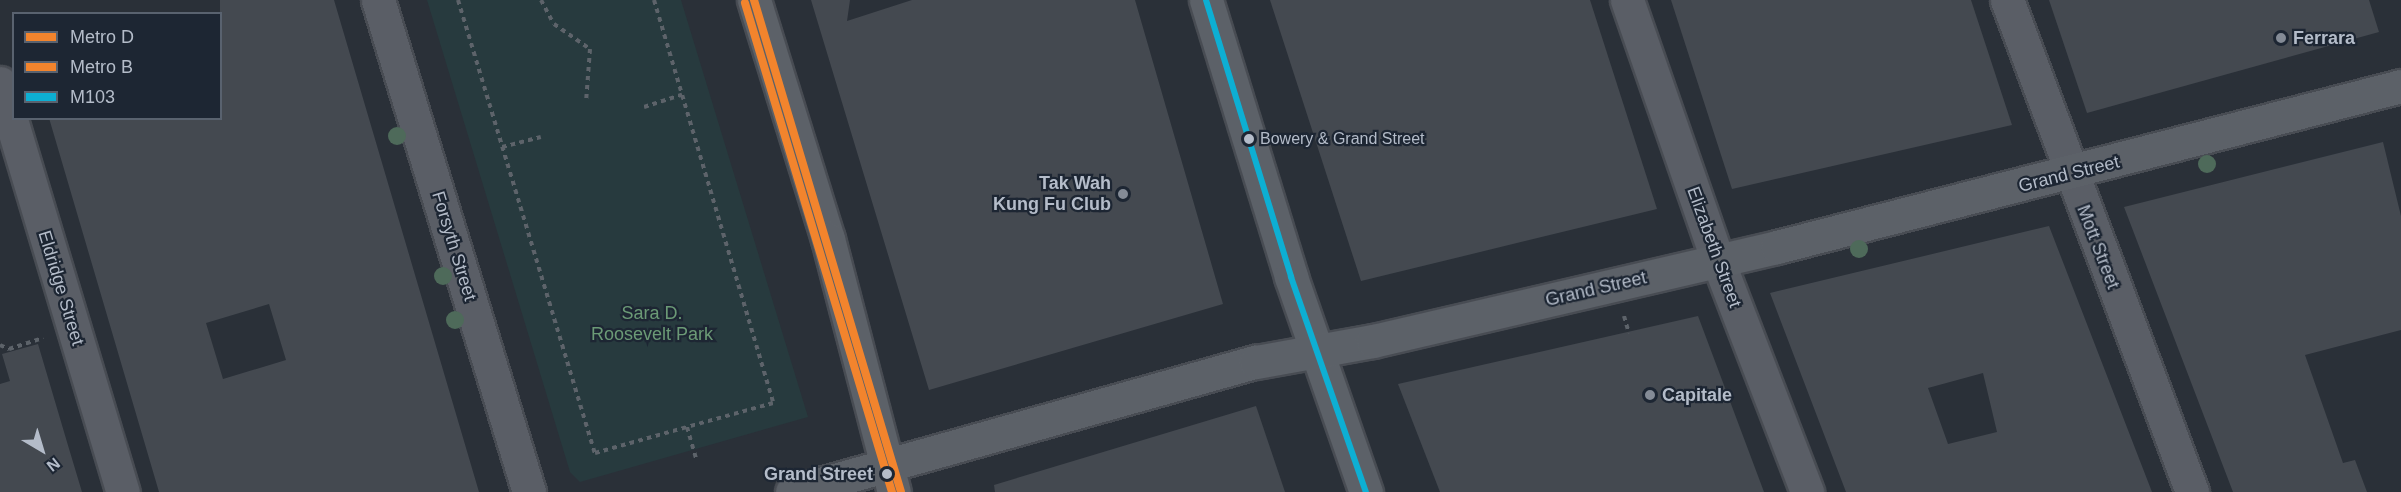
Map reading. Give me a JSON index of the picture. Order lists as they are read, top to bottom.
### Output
{
  "streets": {
    "main road": ["Grand Street"],
    "street": [
      "Forsyth Street",
      "Elizabeth Street",
      "Mott Street",
      "Eldridge Street"
    ]
  },
  "crossings": [
    ["Grand Street", "Elizabeth Street"],
    ["Grand Street", "Mott Street"]
  ],
  "parks": ["Sara D. Roosevelt Park"],
  "places": [
    "Ferrara",
    "Bowery & Grand Street",
    "Tak Wah Kung Fu Club",
    "Capitale",
    "Grand Street"
  ],
  "lines": ["metro line D", "transit line M103", "metro line B"],
  "legend": ["Metro D", "Metro B", "M103"],
  "north": "bottom right"
}
